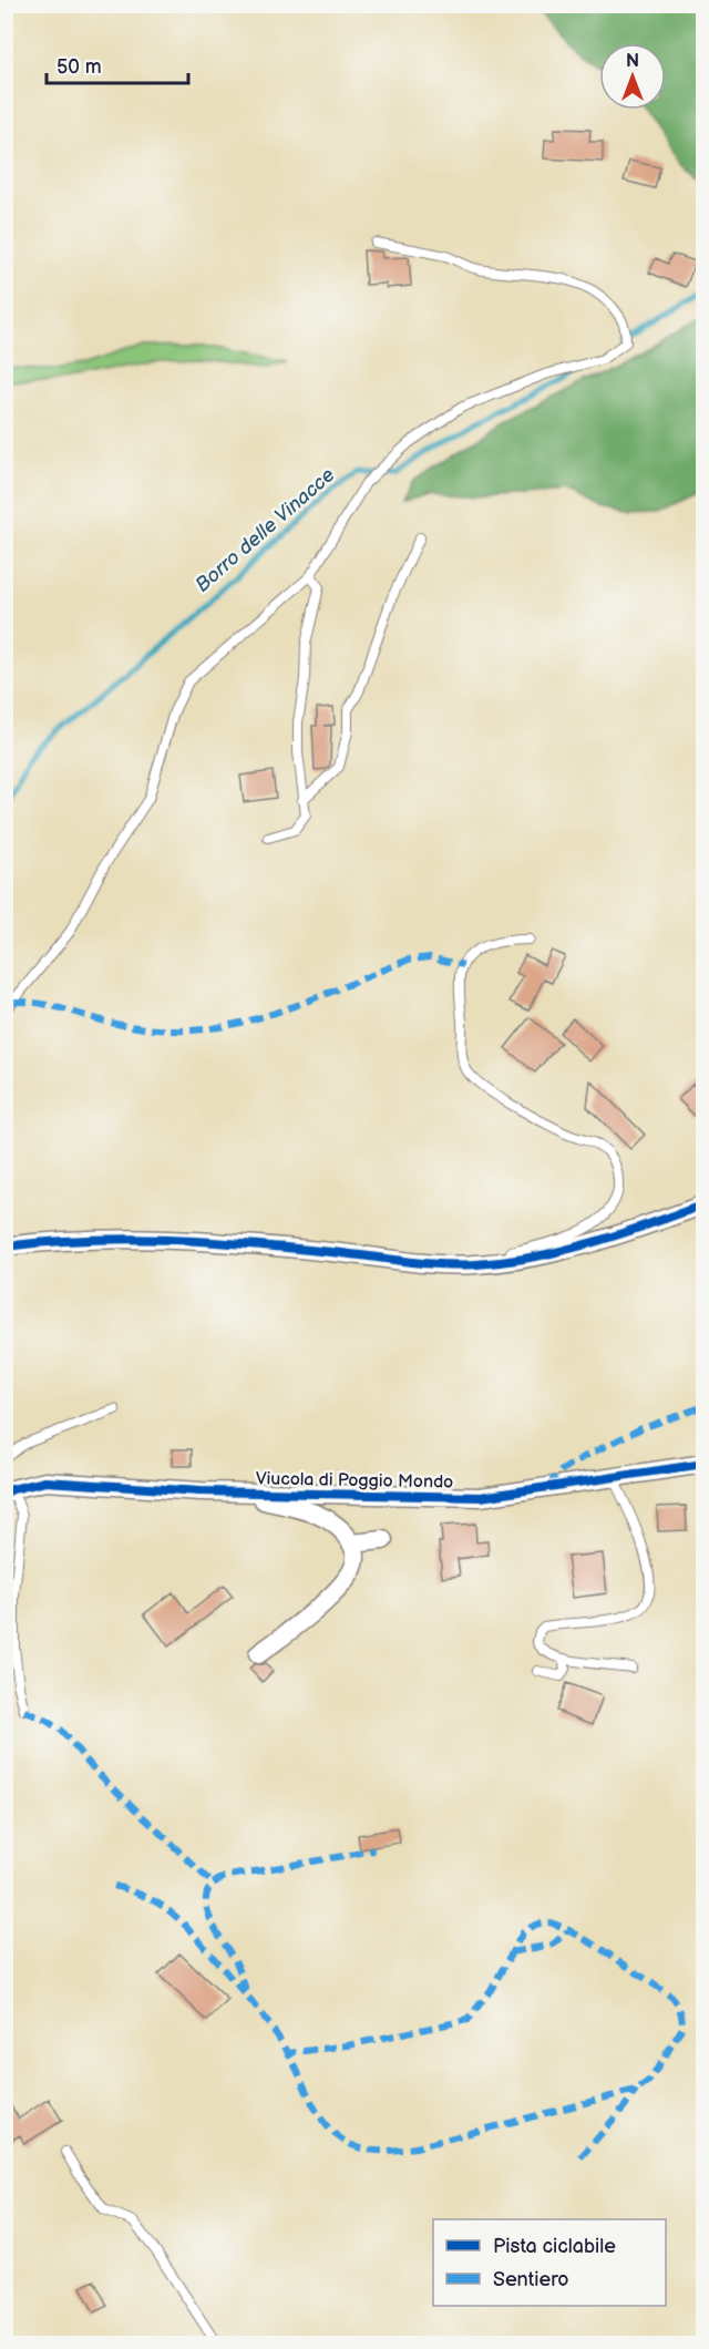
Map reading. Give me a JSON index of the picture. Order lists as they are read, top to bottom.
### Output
{
  "streets": {
    "street": ["Viucola di Poggio Mondo"]
  },
  "water": ["Borro delle Vinacce"],
  "legend": ["Pista ciclabile", "Sentiero"],
  "scale_bar": "50 m",
  "north": "top"
}
